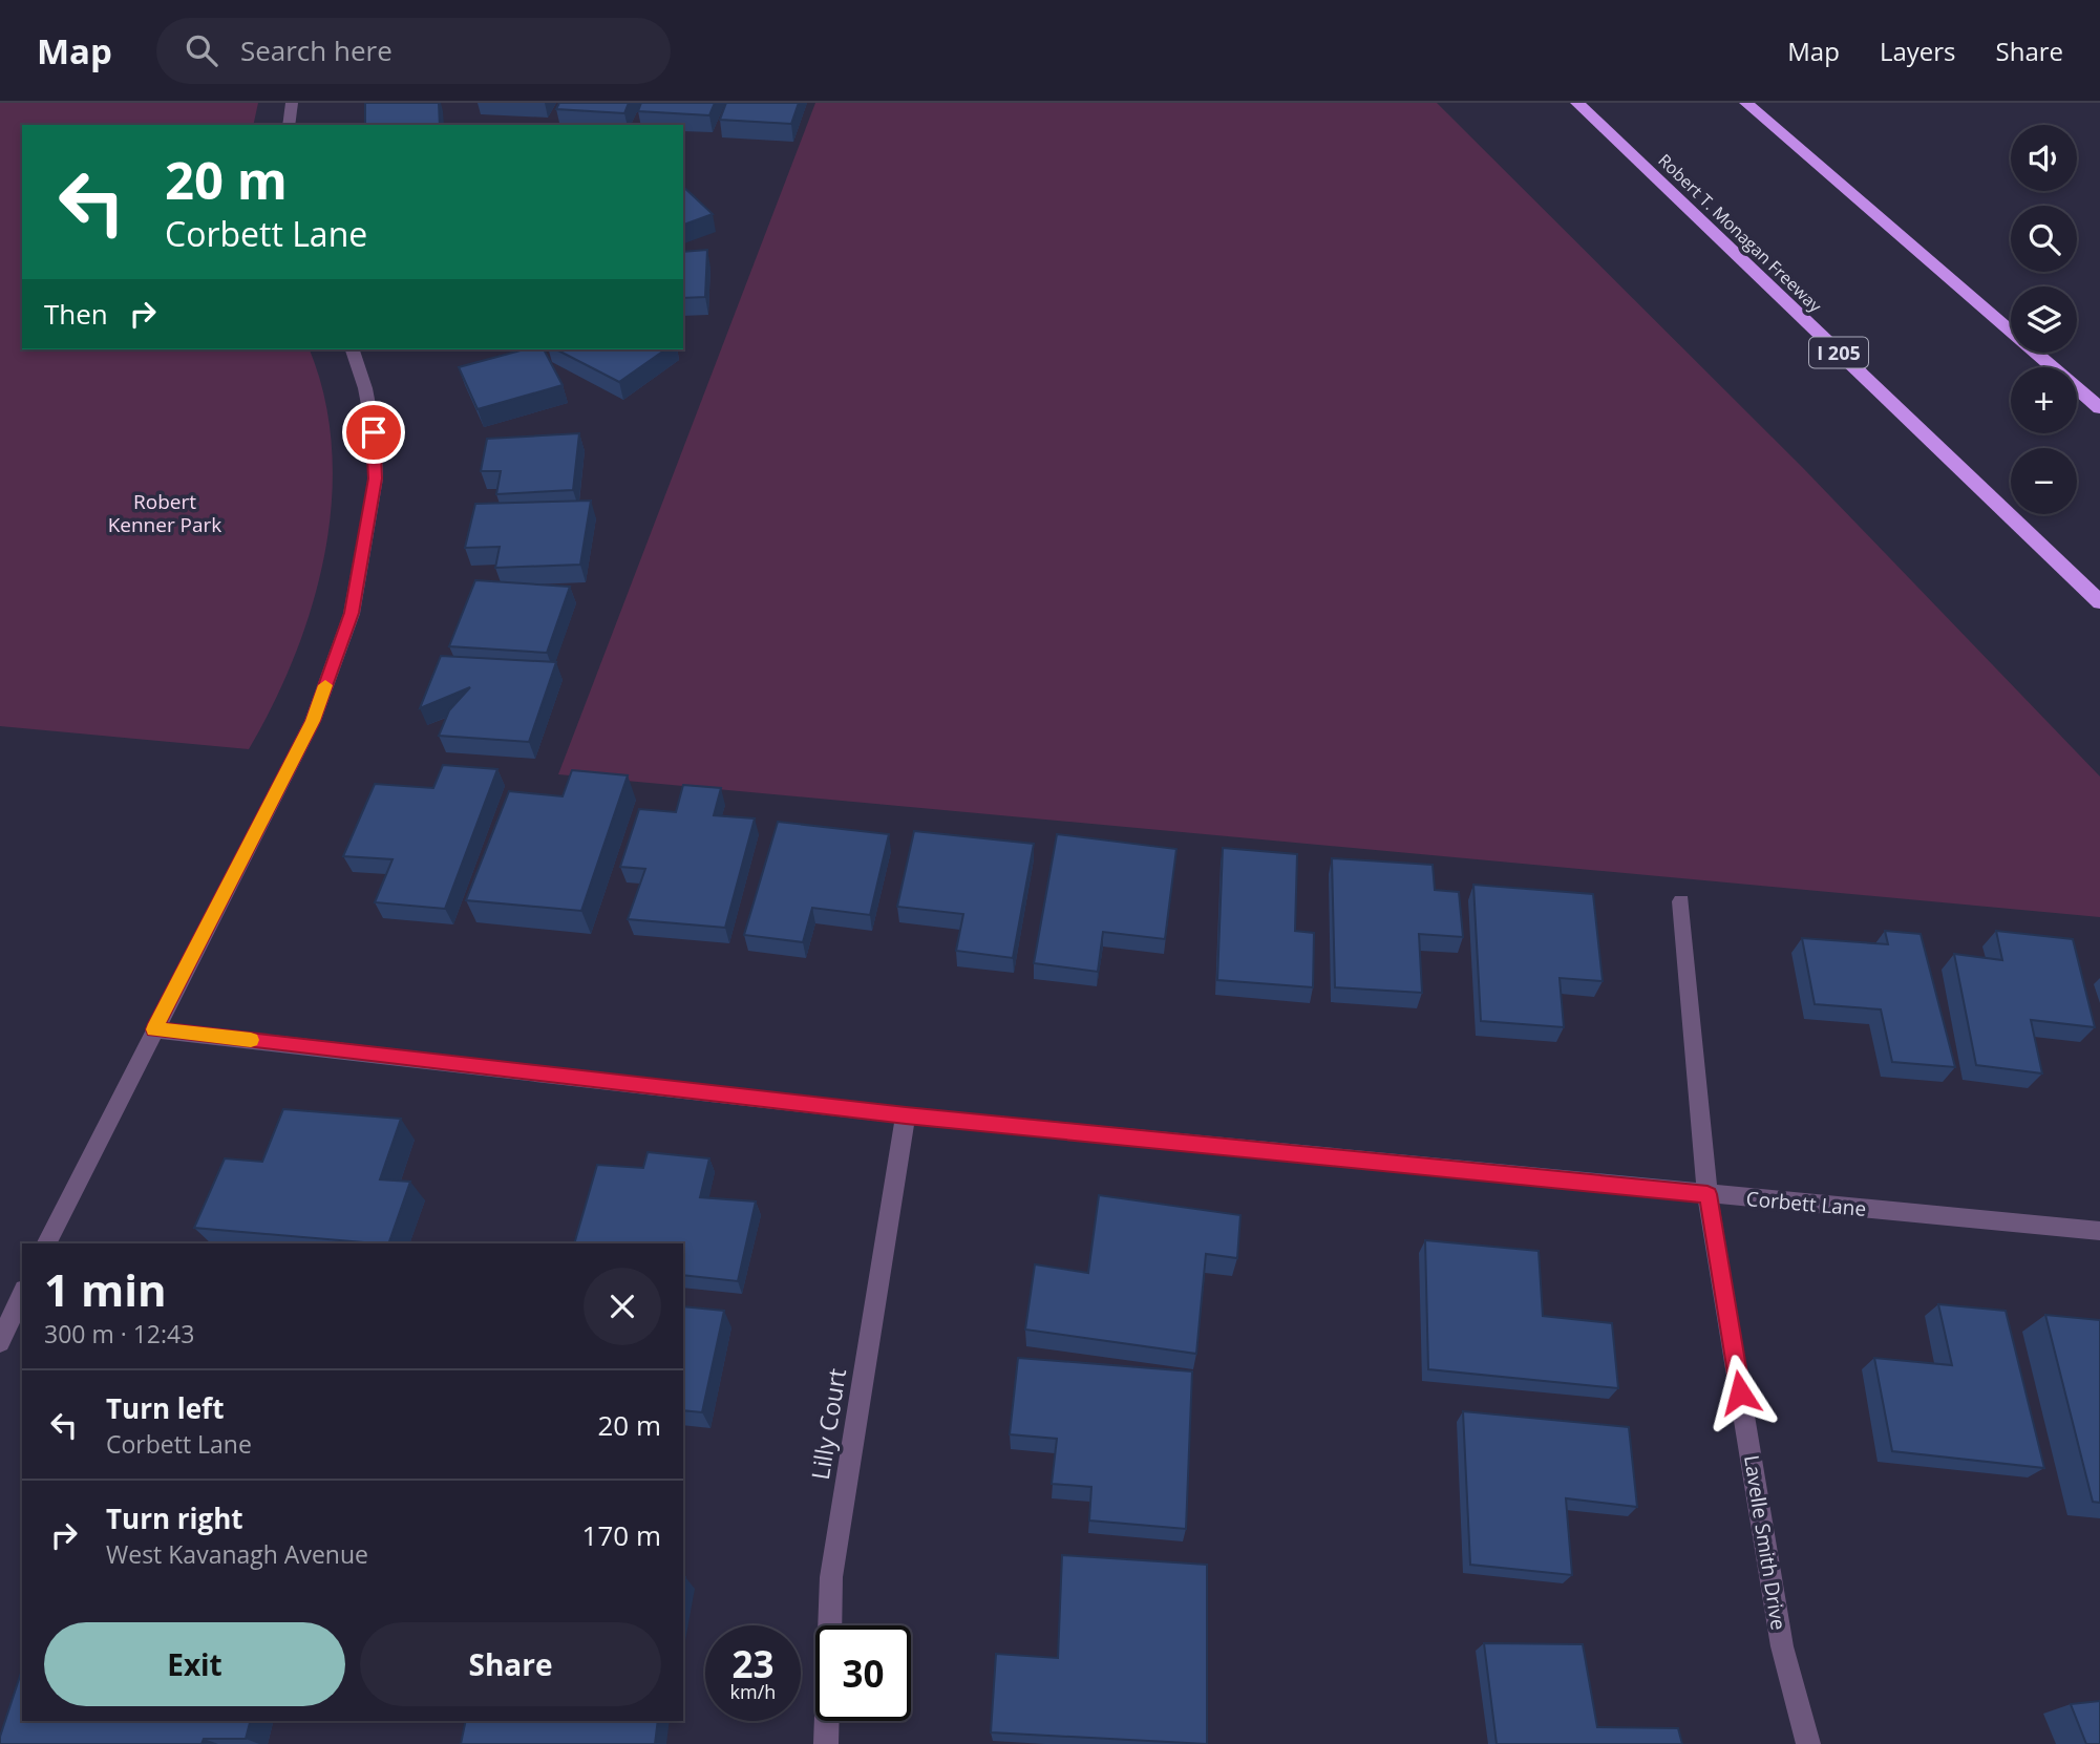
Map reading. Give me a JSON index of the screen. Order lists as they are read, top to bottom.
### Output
{
  "streets": {
    "highway": ["Robert T. Monagan Freeway", "I 205"],
    "street": ["Corbett Lane", "Lilly Court", "Lavelle Smith Drive"]
  },
  "crossings": [
    ["Corbett Lane", "Lilly Court"],
    ["Corbett Lane", "Lavelle Smith Drive"]
  ],
  "parks": ["Robert Kenner Park"],
  "page": {
    "header": "Map",
    "search": "Search here",
    "nav": ["Map", "Layers", "Share"],
    "map_buttons": ["+", "−"],
    "turn": ["20 m", "Corbett Lane"],
    "then": "Then",
    "heading": ["1 min", "300 m · 12:43"],
    "list": [
      {
        "name": "Turn left",
        "note": "Corbett Lane",
        "value": "20 m"
      },
      {
        "name": "Turn right",
        "note": "West Kavanagh Avenue",
        "value": "170 m"
      }
    ],
    "buttons": ["Exit", "Share"],
    "speed": "23 km/h",
    "limit": "30"
  }
}
